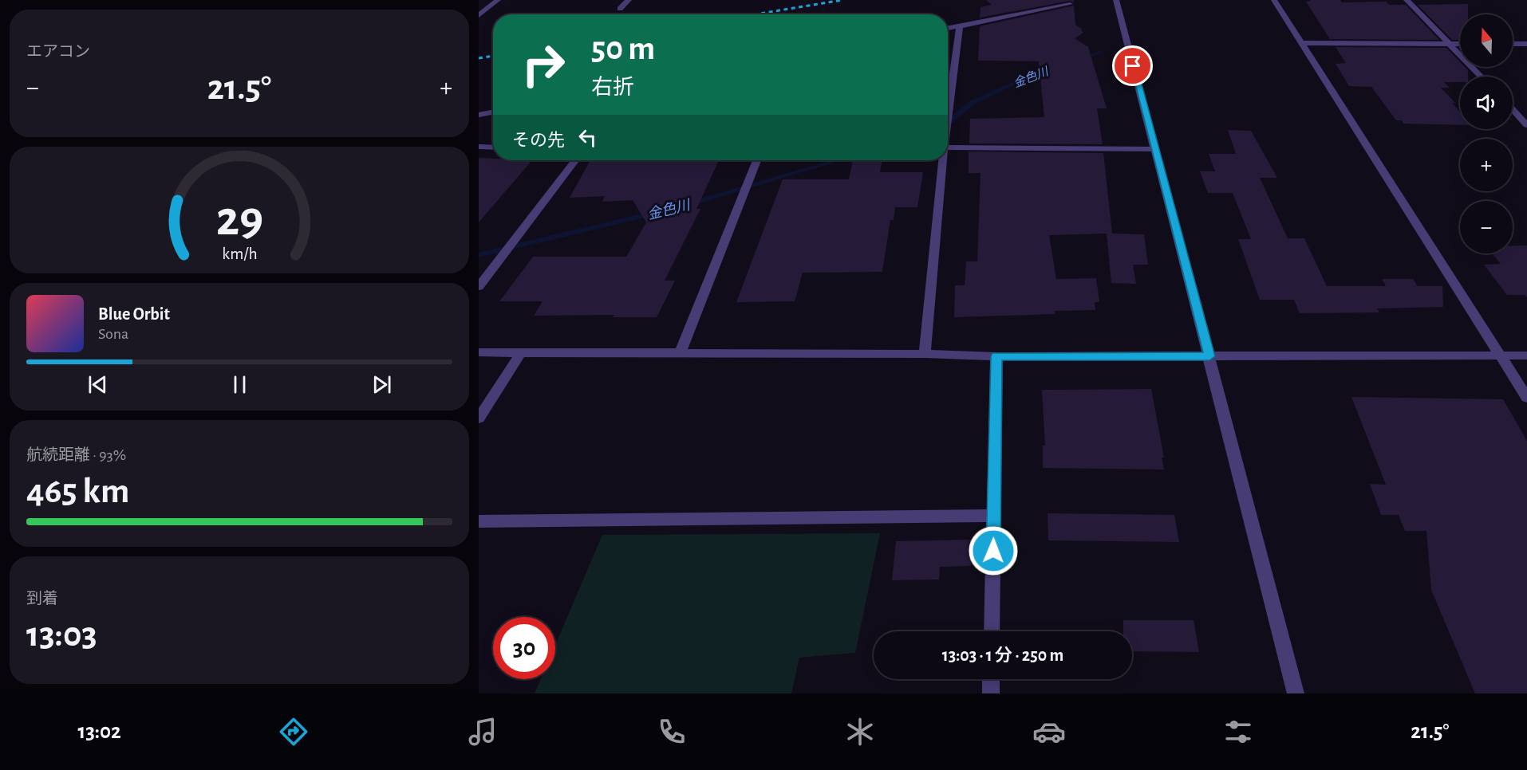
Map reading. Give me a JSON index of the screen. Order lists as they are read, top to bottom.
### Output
{
  "water": ["金色川"],
  "north": "top",
  "page": {
    "tile": [
      "エアコン",
      ["航続距離 · 93%", "465 km"],
      ["到着", "13:03"]
    ],
    "map_buttons": ["+", "−"],
    "turn": ["50 m", "右折"],
    "heat": ["−", "21.5°", "+"],
    "then": "その先",
    "song": ["Blue Orbit", "Sona"],
    "limit": "30",
    "trip": "13:03 · 1 分 · 250 m",
    "tabs": ["13:02", "21.5°"],
    "gauge": ["29", "km/h"]
  }
}
